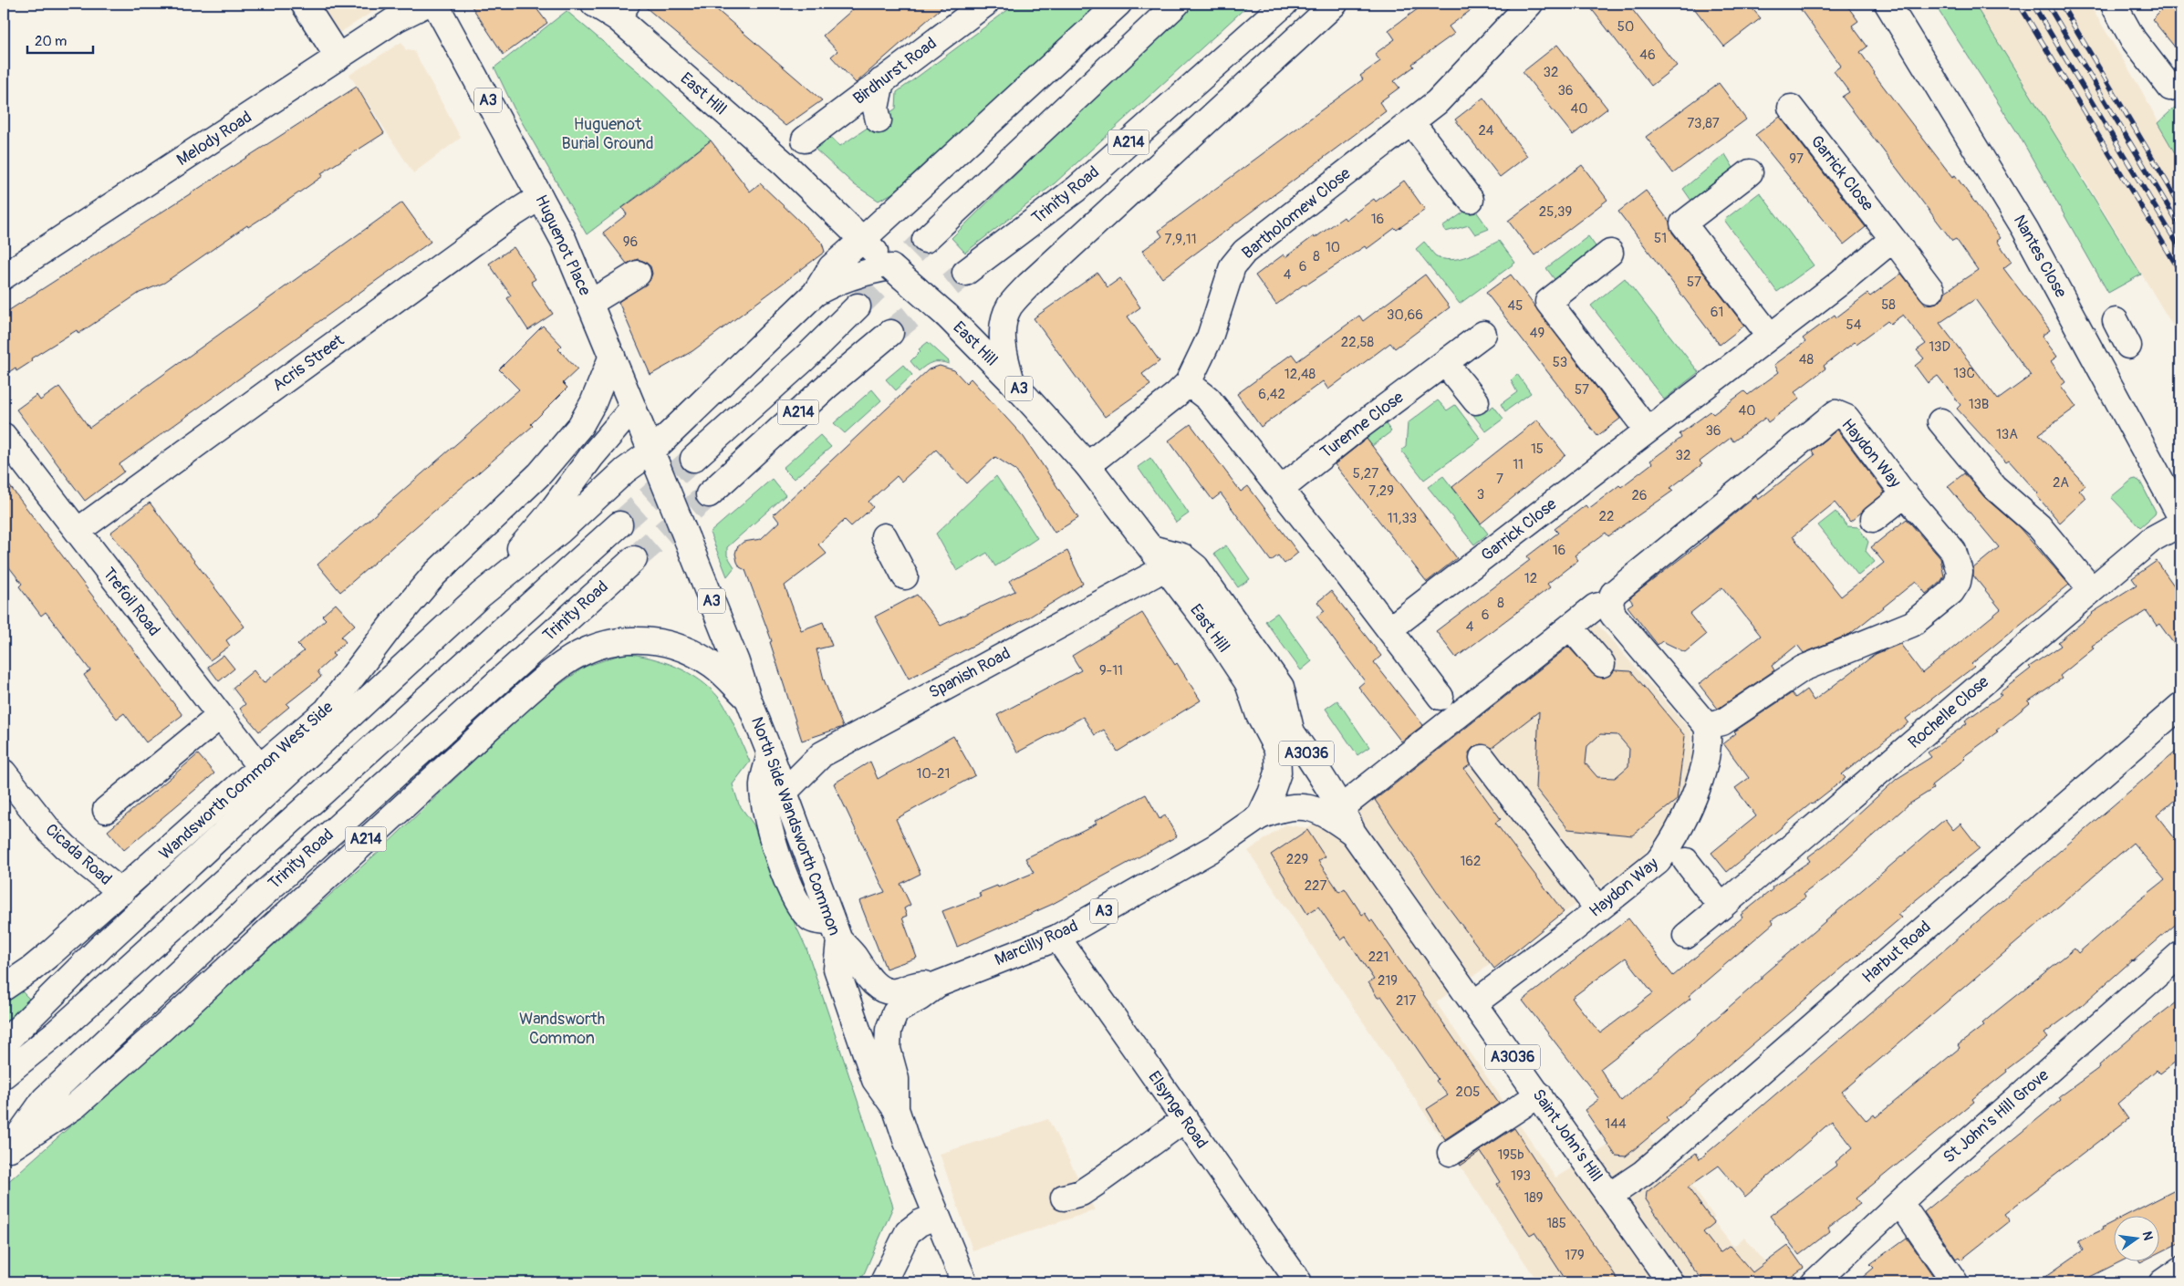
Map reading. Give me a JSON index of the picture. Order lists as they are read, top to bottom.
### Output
{
  "streets": {
    "main road": [
      "Birdhurst Road",
      "East Hill",
      "A3",
      "Melody Road",
      "A214",
      "Garrick Close",
      "Trinity Road",
      "Bartholomew Close",
      "Huguenot Place",
      "Nantes Close",
      "Acris Street",
      "Turenne Close",
      "Haydon Way",
      "Trefoil Road",
      "Spanish Road",
      "Rochelle Close",
      "A3036",
      "Wandsworth Common West Side",
      "North Side Wandsworth Common",
      "Cicada Road",
      "Marcilly Road",
      "Harbut Road",
      "Elsynge Road",
      "St John's Hill Grove",
      "Saint John's Hill"
    ]
  },
  "crossings": [
    ["East Hill", "A214"],
    ["East Hill", "Bartholomew Close"],
    ["East Hill", "Spanish Road"],
    ["East Hill", "Marcilly Road"],
    ["East Hill", "Saint John's Hill"],
    ["A3", "North Side Wandsworth Common"],
    ["A3", "Marcilly Road"],
    ["A214", "Trinity Road"],
    ["A214", "North Side Wandsworth Common"],
    ["Huguenot Place", "Acris Street"],
    ["Huguenot Place", "Wandsworth Common West Side"],
    ["Huguenot Place", "North Side Wandsworth Common"],
    ["Acris Street", "Trefoil Road"],
    ["Haydon Way", "Saint John's Hill"],
    ["Trefoil Road", "Wandsworth Common West Side"],
    ["Spanish Road", "North Side Wandsworth Common"],
    ["Wandsworth Common West Side", "Cicada Road"],
    ["North Side Wandsworth Common", "Marcilly Road"],
    ["Marcilly Road", "Elsynge Road"],
    ["Marcilly Road", "Saint John's Hill"],
    ["Harbut Road", "Saint John's Hill"]
  ],
  "parks": ["Huguenot Burial Ground", "Wandsworth Common"],
  "house_numbers": [
    "50",
    "46",
    "32",
    "36",
    "40",
    "73,87",
    "24",
    "97",
    "25,39",
    "16",
    "51",
    "7,9,11",
    "96",
    "10",
    "8",
    "6",
    "4",
    "57",
    "58",
    "45",
    "61",
    "30,66",
    "54",
    "49",
    "22,58",
    "13D",
    "48",
    "53",
    "13C",
    "12,48",
    "57",
    "6,42",
    "13B",
    "40",
    "36",
    "13A",
    "15",
    "32",
    "11",
    "5,27",
    "7",
    "2A",
    "7,29",
    "3",
    "26",
    "22",
    "11,33",
    "16",
    "12",
    "8",
    "6",
    "4",
    "9-11",
    "10-21",
    "229",
    "162",
    "227",
    "221",
    "219",
    "217",
    "205",
    "144",
    "195b",
    "193",
    "189",
    "185",
    "179"
  ],
  "scale_bar": "20 m",
  "north": "right"
}
